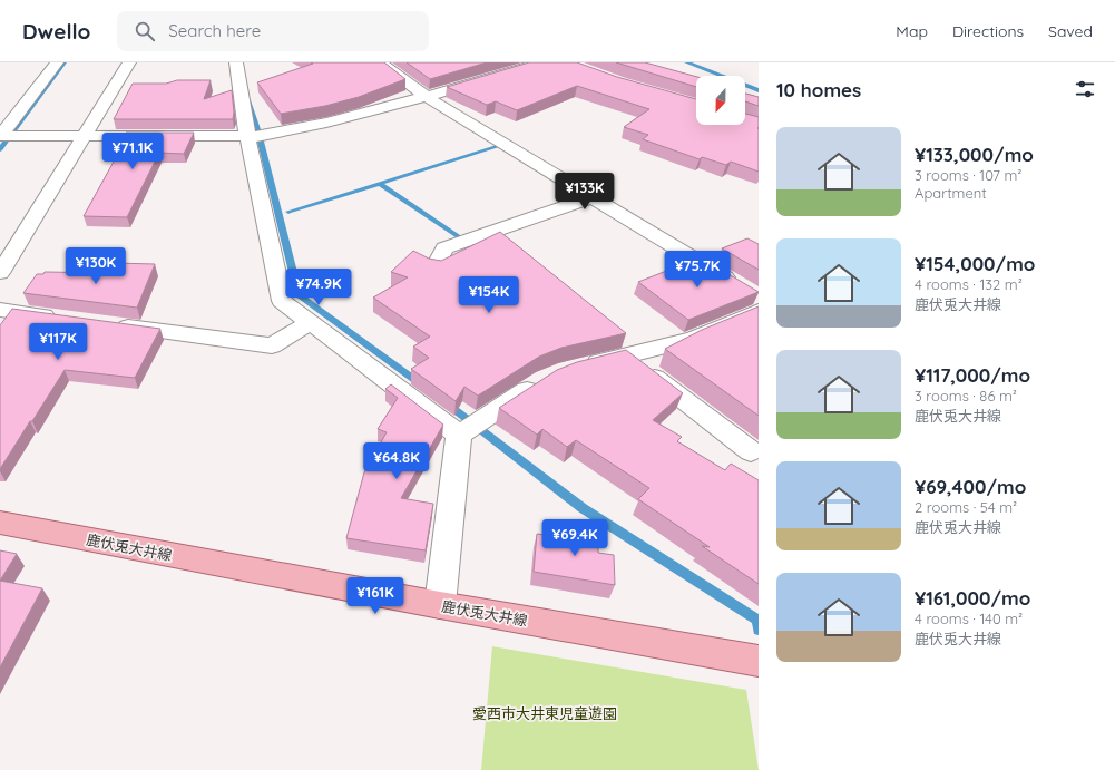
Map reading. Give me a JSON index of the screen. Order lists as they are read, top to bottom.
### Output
{
  "streets": {
    "main road": ["鹿伏兎大井線"]
  },
  "parks": ["愛西市大井東児童遊園"],
  "north": "bottom",
  "page": {
    "header": "Dwello",
    "search": "Search here",
    "nav": ["Map", "Directions", "Saved"],
    "heading": "10 homes",
    "list": [
      {
        "name": "¥133,000/mo",
        "note": "3 rooms · 107 m² · Apartment"
      },
      {
        "name": "¥154,000/mo",
        "note": "4 rooms · 132 m² · 鹿伏兎大井線"
      },
      {
        "name": "¥117,000/mo",
        "note": "3 rooms · 86 m² · 鹿伏兎大井線"
      },
      {
        "name": "¥69,400/mo",
        "note": "2 rooms · 54 m² · 鹿伏兎大井線"
      },
      {
        "name": "¥161,000/mo",
        "note": "4 rooms · 140 m² · 鹿伏兎大井線"
      }
    ],
    "price": [
      "¥71.1K",
      "¥133K",
      "¥130K",
      "¥75.7K",
      "¥74.9K",
      "¥154K",
      "¥117K",
      "¥64.8K",
      "¥69.4K",
      "¥161K"
    ]
  }
}
